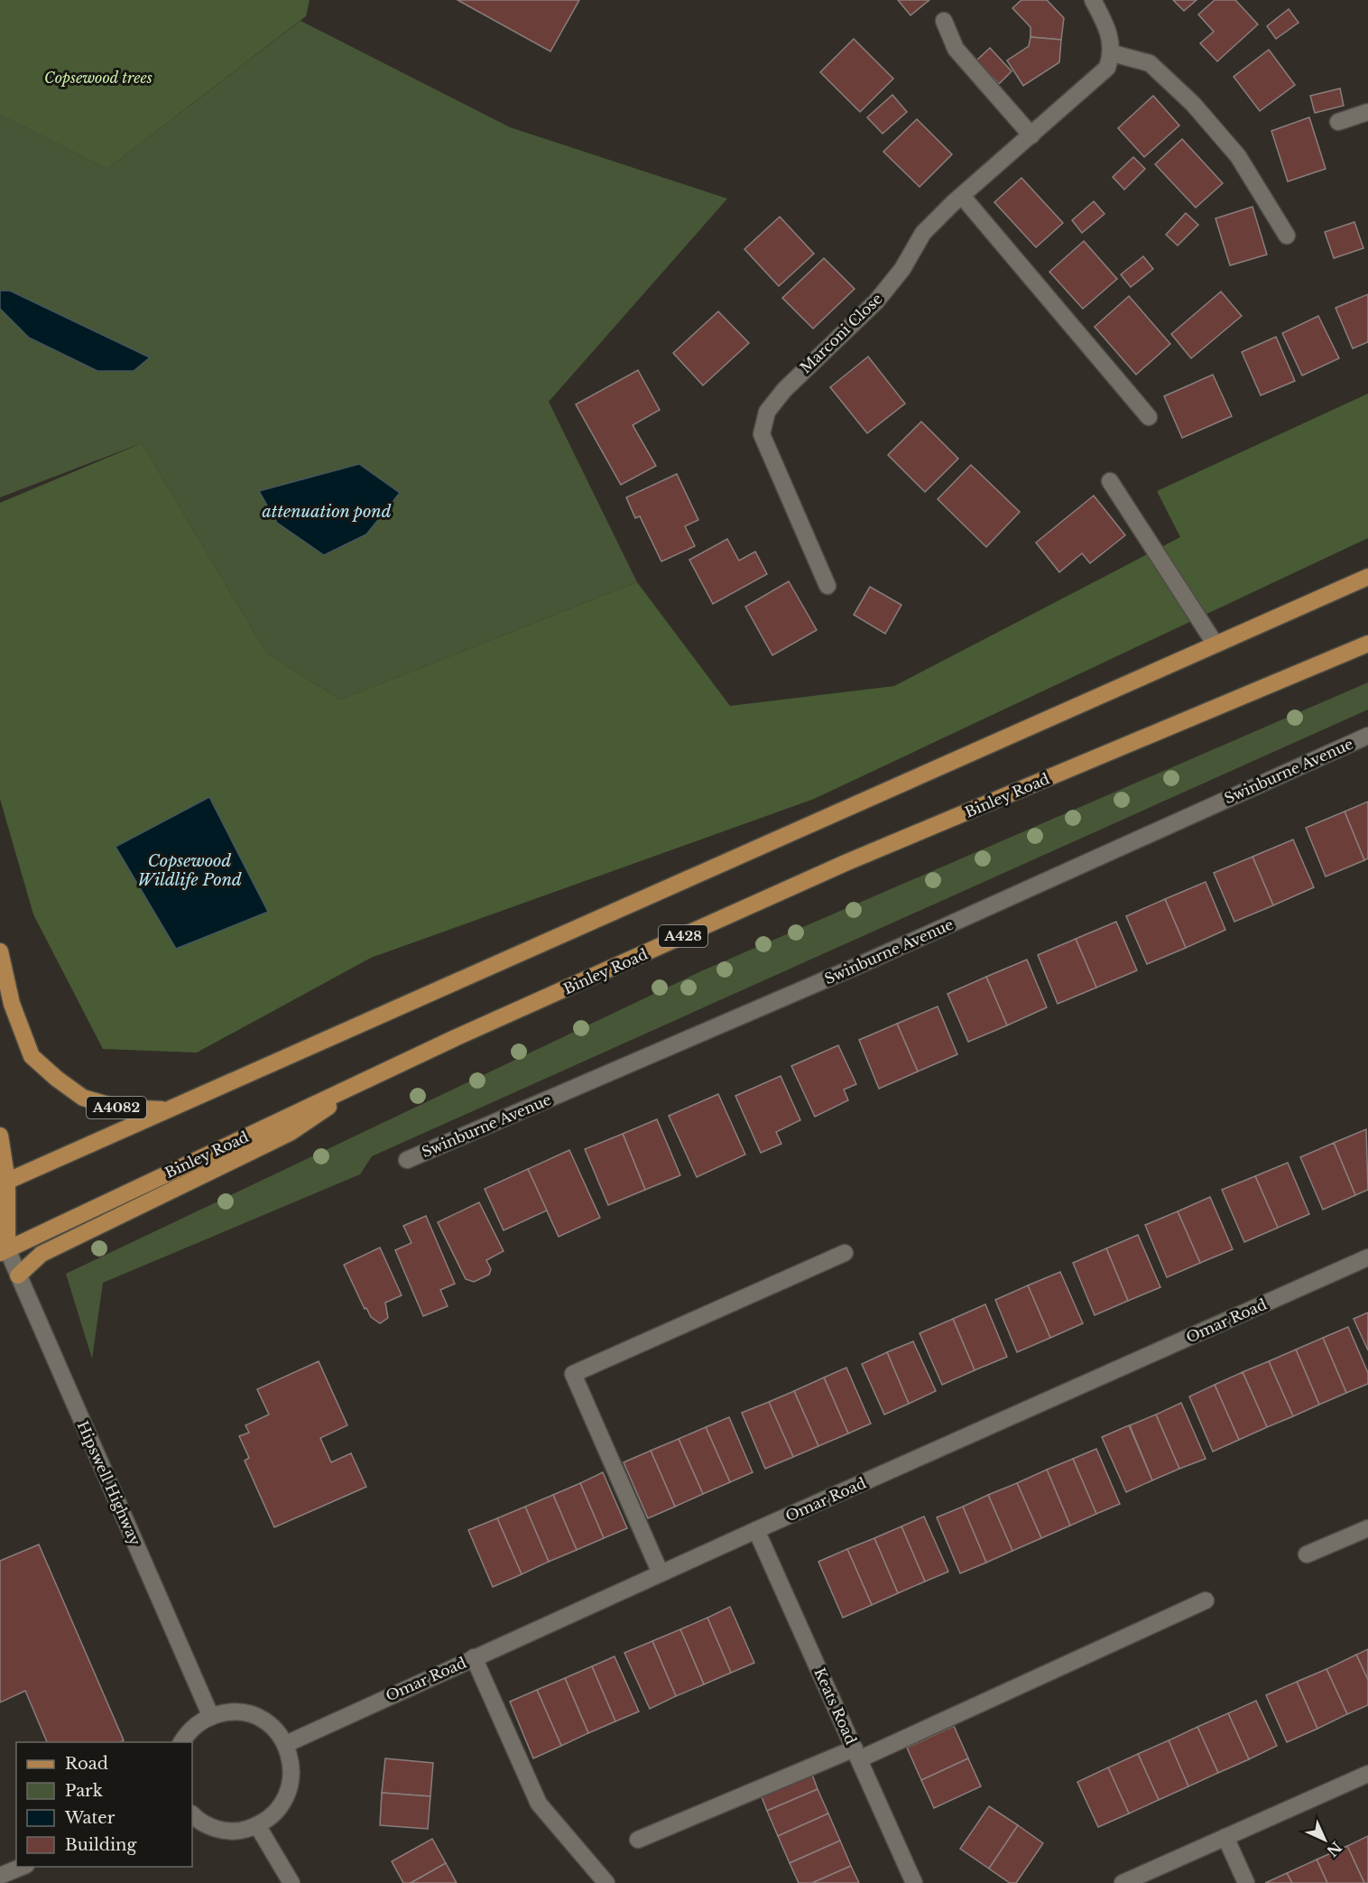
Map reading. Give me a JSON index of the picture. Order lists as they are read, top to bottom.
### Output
{
  "streets": {
    "main road": ["Binley Road", "A428", "A4082"],
    "street": [
      "Marconi Close",
      "Swinburne Avenue",
      "Omar Road",
      "Hipswell Highway",
      "Keats Road"
    ]
  },
  "crossings": [
    ["Binley Road", "Hipswell Highway"],
    ["Omar Road", "Keats Road"]
  ],
  "water": ["attenuation pond", "Copsewood Wildlife Pond"],
  "parks": ["Copsewood trees"],
  "legend": [
    "Road",
    "Park",
    "Water",
    "Building"
  ],
  "north": "bottom right"
}
